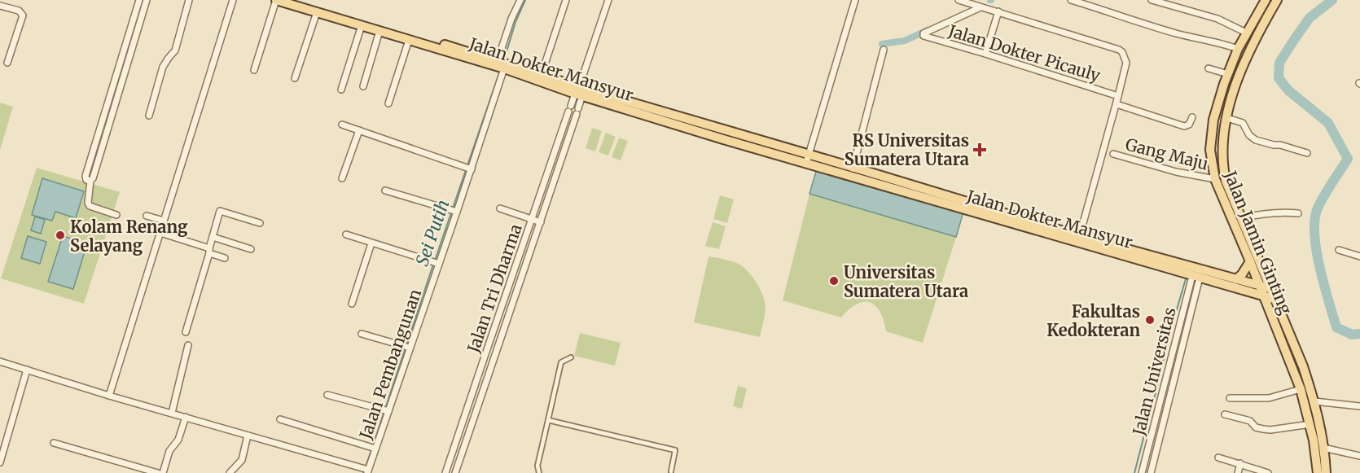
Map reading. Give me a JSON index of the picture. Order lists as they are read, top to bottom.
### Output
{
  "streets": {
    "main road": ["Jalan Dokter Mansyur", "Jalan Jamin Ginting"],
    "street": [
      "Jalan Dokter Picauly",
      "Gang Maju",
      "Jalan Tri Dharma",
      "Jalan Pembangunan",
      "Jalan Universitas"
    ]
  },
  "crossings": [
    ["Jalan Dokter Mansyur", "Jalan Jamin Ginting"],
    ["Jalan Dokter Mansyur", "Jalan Tri Dharma"],
    ["Jalan Dokter Mansyur", "Jalan Pembangunan"],
    ["Jalan Dokter Mansyur", "Jalan Universitas"],
    ["Gang Maju", "Jalan Jamin Ginting"]
  ],
  "water": ["Sei Putih"],
  "places": {
    "health": ["RS Universitas Sumatera Utara"],
    "other": ["Kolam Renang Selayang", "Universitas Sumatera Utara", "Fakultas Kedokteran"]
  }
}
